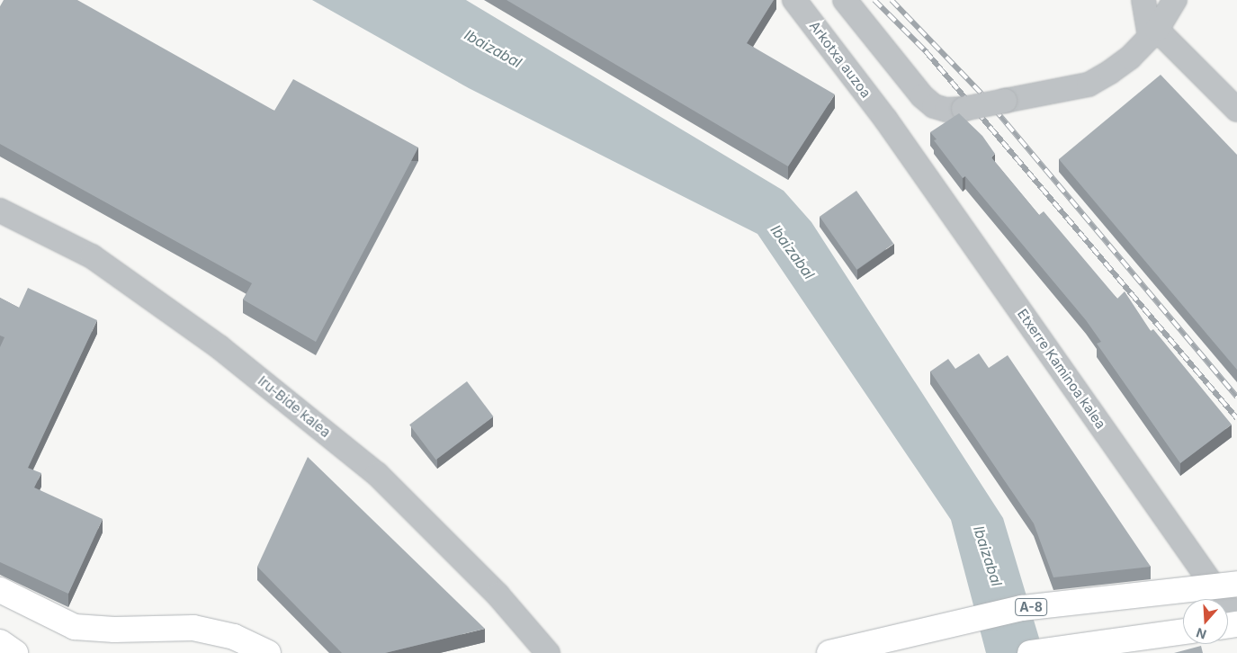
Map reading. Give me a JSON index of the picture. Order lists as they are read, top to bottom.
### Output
{
  "streets": {
    "highway": ["A-8"],
    "street": ["Arkotxa auzoa", "Etxerre Kaminoa kalea", "Iru-Bide kalea"]
  },
  "crossings": [
    ["Arkotxa auzoa", "Etxerre Kaminoa kalea"]
  ],
  "water": ["Ibaizabal"],
  "north": "bottom"
}
